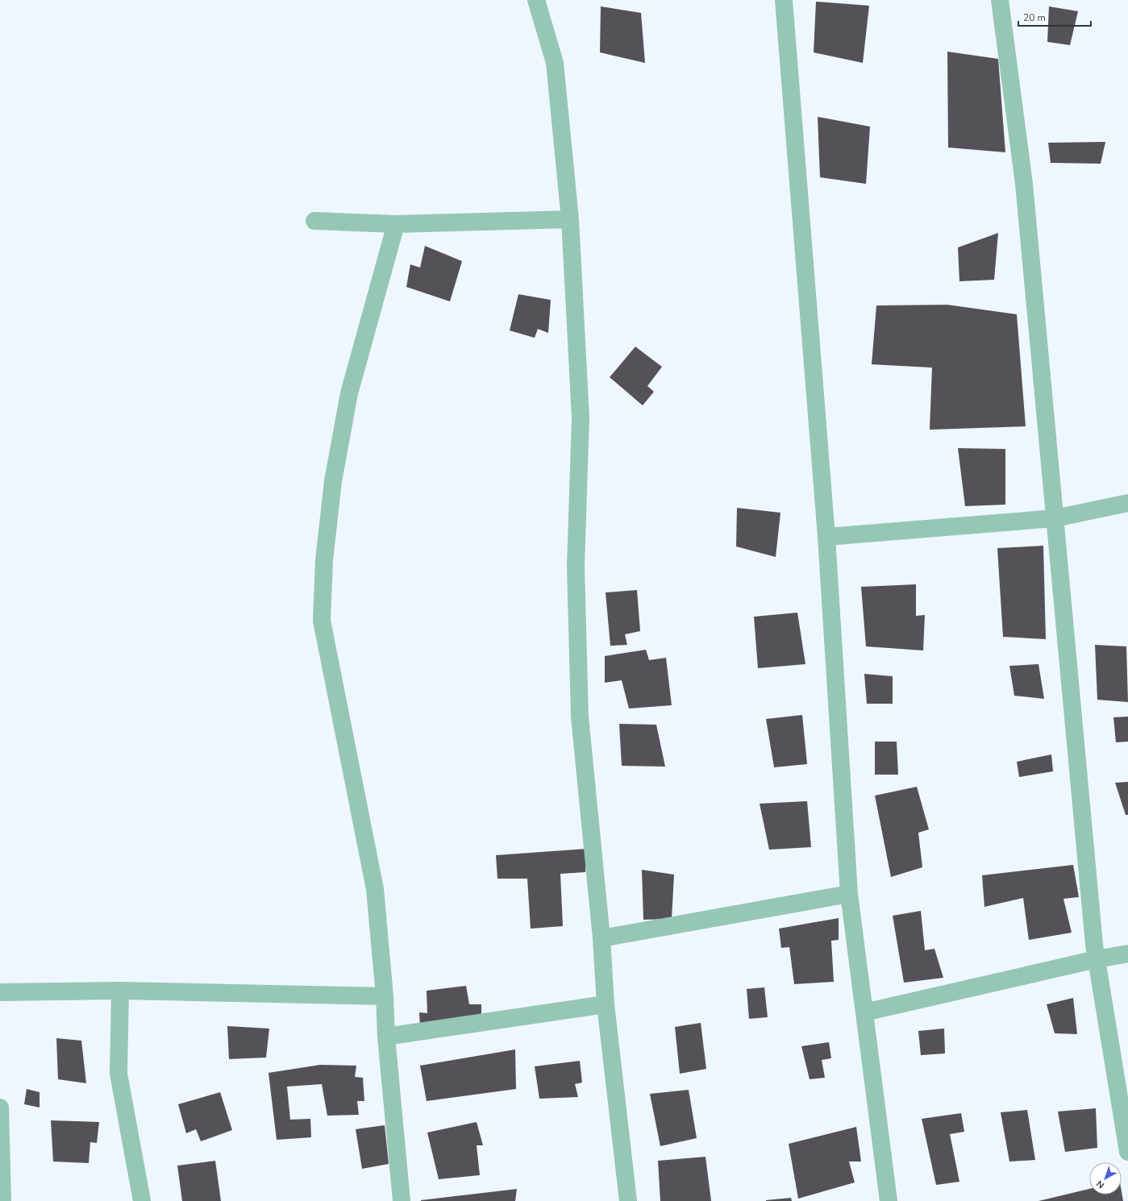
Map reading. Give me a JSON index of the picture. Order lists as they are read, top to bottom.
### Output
{
  "scale_bar": "20 m",
  "north": "bottom left"
}
